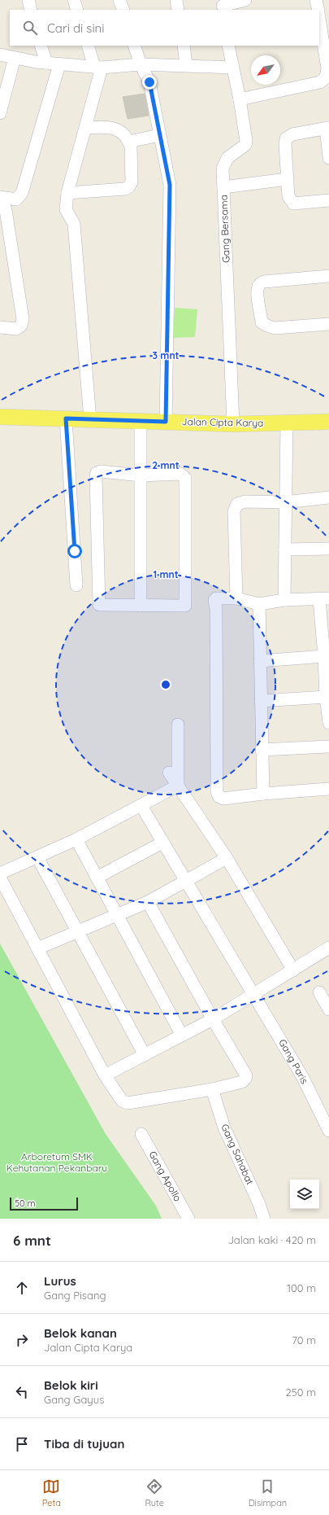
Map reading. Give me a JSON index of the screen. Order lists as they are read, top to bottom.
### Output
{
  "streets": {
    "main road": ["Jalan Cipta Karya"],
    "street": [
      "Gang Bersama",
      "Gang Paris",
      "Gang Sahabat",
      "Gang Apollo"
    ]
  },
  "crossings": [
    ["Gang Bersama", "Jalan Cipta Karya"]
  ],
  "parks": ["Arboretum SMK Kehutanan Pekanbaru"],
  "scale_bar": "50 m",
  "north": "bottom left",
  "page": {
    "search": "Cari di sini",
    "scale": "50 m",
    "heading": ["6 mnt", "Jalan kaki · 420 m"],
    "list": [
      ["Lurus", "Gang Pisang", "100 m"],
      ["Belok kanan", "Jalan Cipta Karya", "70 m"],
      ["Belok kiri", "Gang Gayus", "250 m"],
      "Tiba di tujuan"
    ],
    "nav": ["Peta", "Rute", "Disimpan"]
  },
  "rings": ["3 mnt", "2 mnt", "1 mnt"]
}
